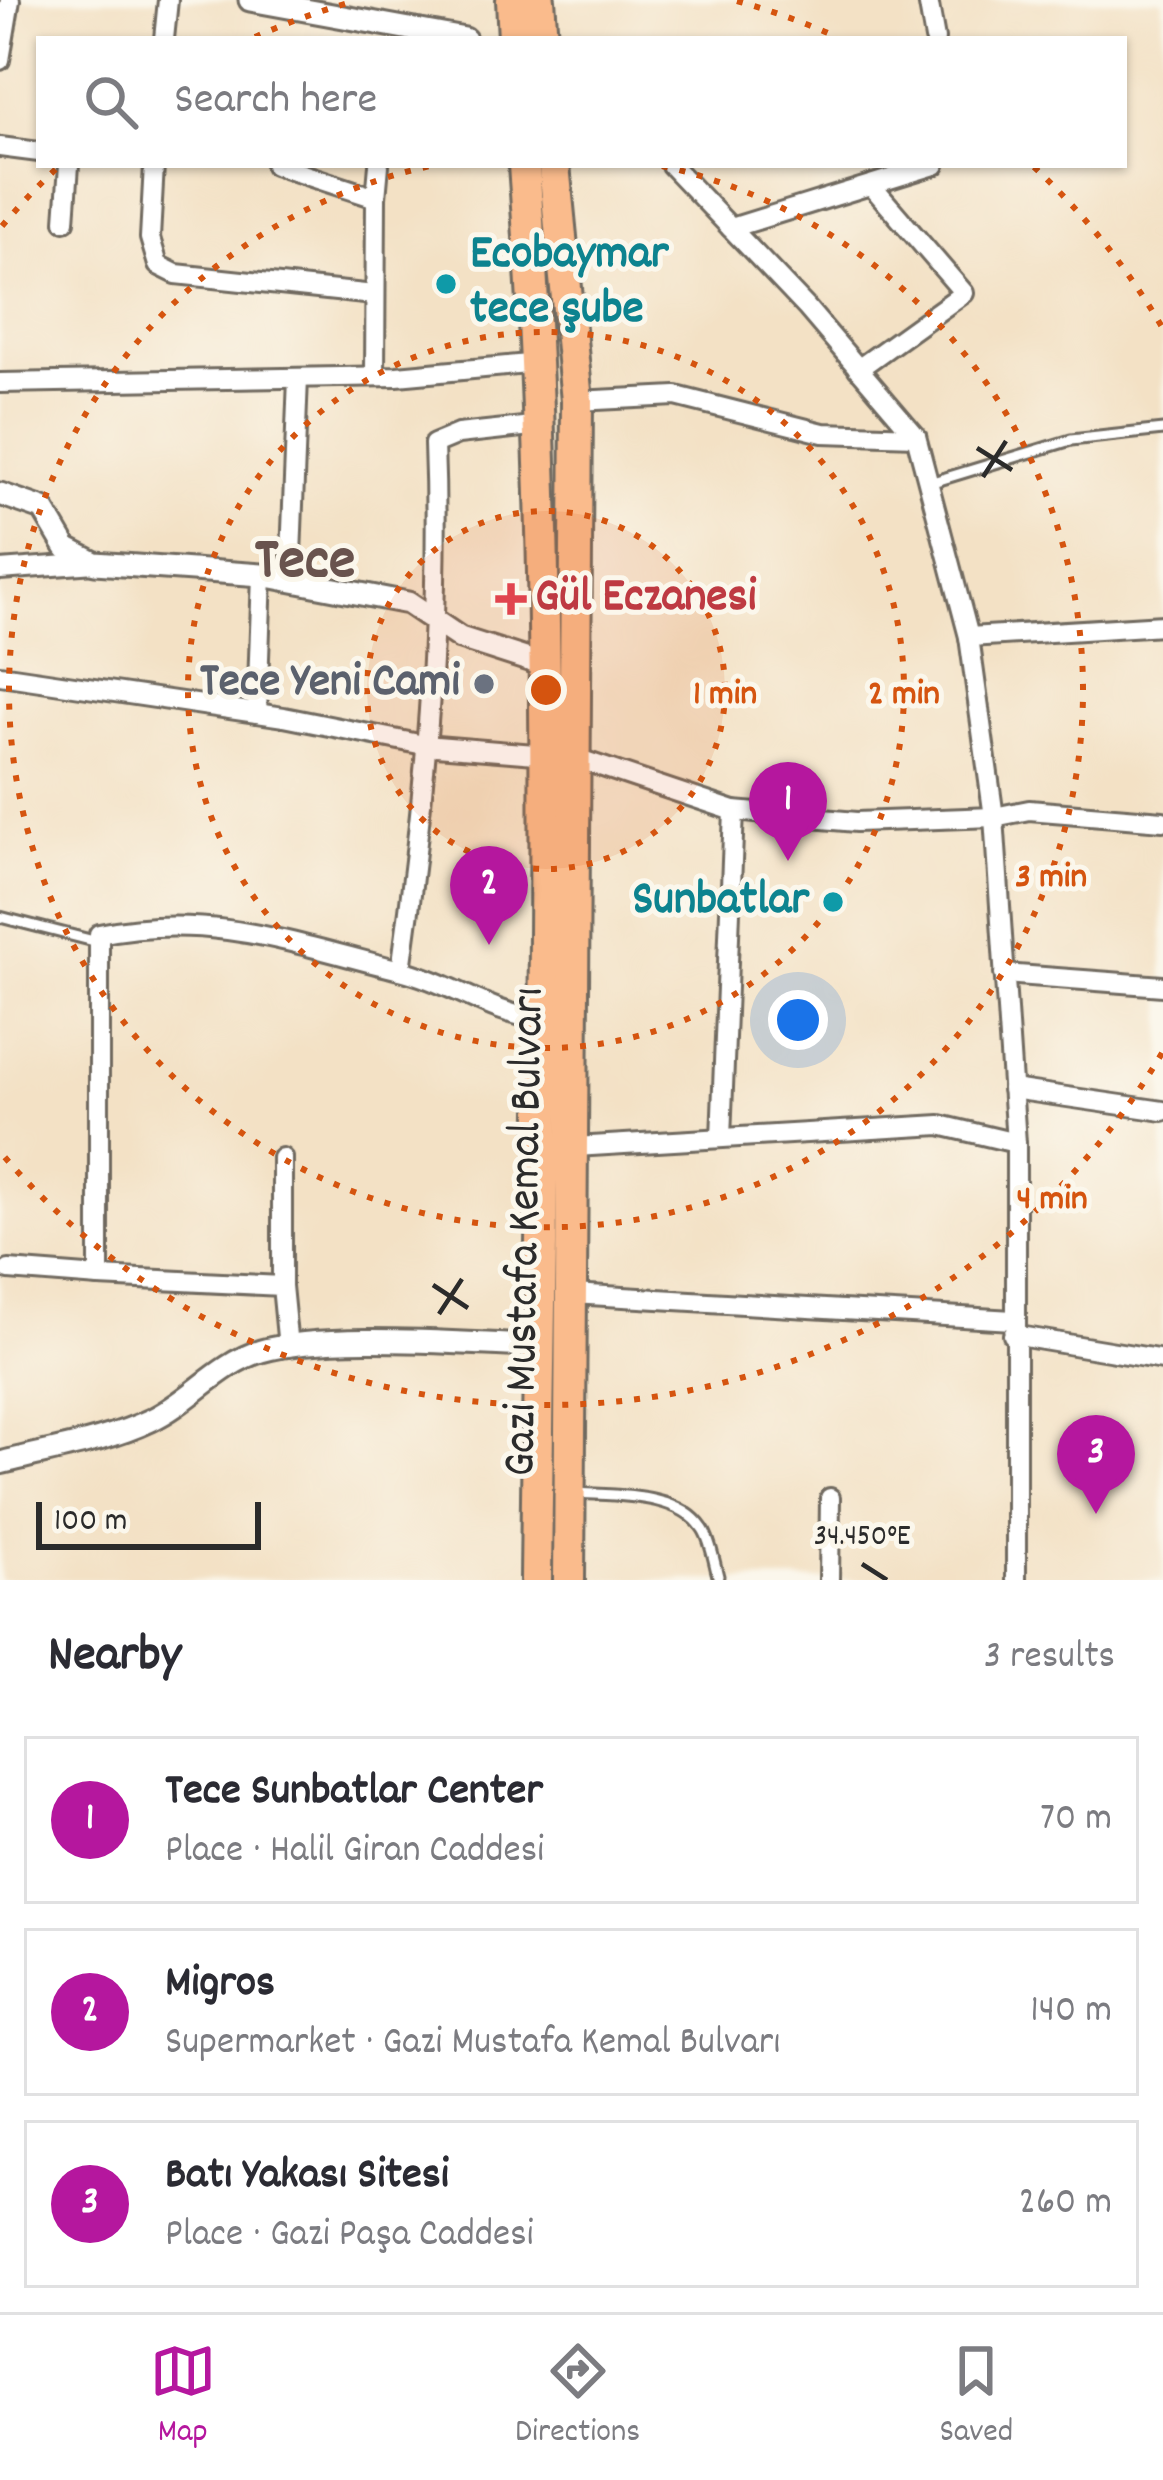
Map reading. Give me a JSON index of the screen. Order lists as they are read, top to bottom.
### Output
{
  "streets": {
    "highway": ["Gazi Mustafa Kemal Bulvarı"]
  },
  "districts": ["Tece"],
  "places": {
    "other": ["Ecobaymar tece şube", "Tece Yeni Cami", "Sunbatlar"],
    "health": ["Gül Eczanesi"]
  },
  "scale_bar": "100 m",
  "page": {
    "search": "Search here",
    "pins": ["1", "2", "3"],
    "scale": "100 m",
    "heading": ["Nearby", "3 results"],
    "list": [
      {
        "mark": "1",
        "name": "Tece Sunbatlar Center",
        "note": "Place · Halil Giran Caddesi",
        "value": "70 m"
      },
      {
        "mark": "2",
        "name": "Migros",
        "note": "Supermarket · Gazi Mustafa Kemal Bulvarı",
        "value": "140 m"
      },
      {
        "mark": "3",
        "name": "Batı Yakası Sitesi",
        "note": "Place · Gazi Paşa Caddesi",
        "value": "260 m"
      }
    ],
    "nav": ["Map", "Directions", "Saved"]
  },
  "coordinates": ["34.450°E"],
  "rings": [
    "1 min",
    "2 min",
    "3 min",
    "4 min"
  ]
}
